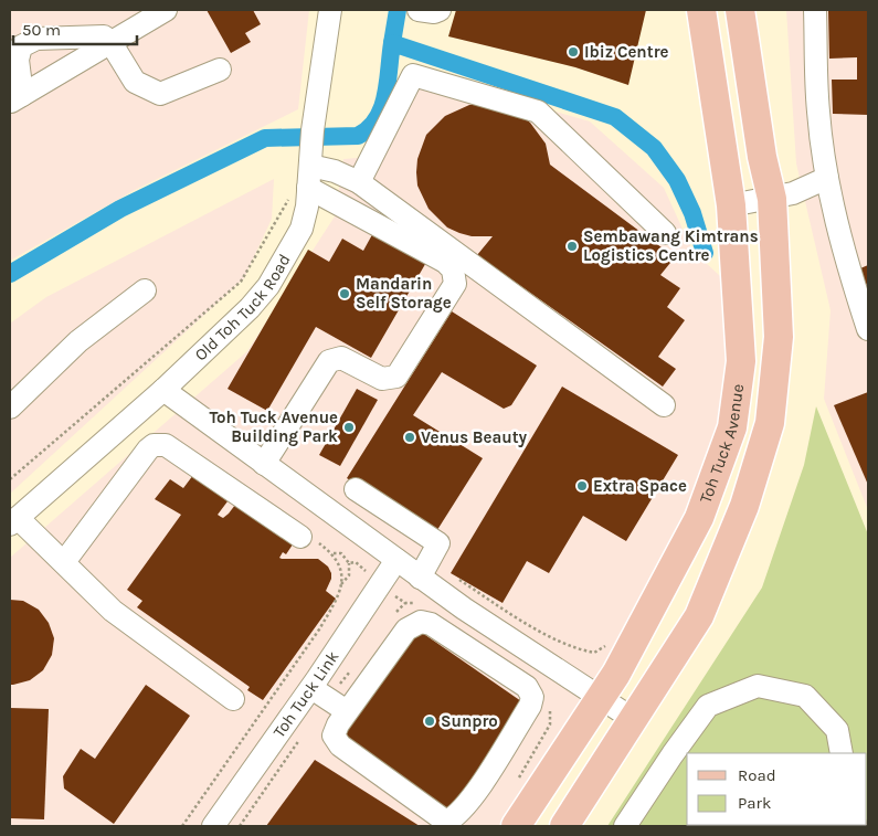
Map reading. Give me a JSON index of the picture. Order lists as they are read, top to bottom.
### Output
{
  "streets": {
    "main road": ["Toh Tuck Avenue"],
    "street": ["Old Toh Tuck Road", "Toh Tuck Link"]
  },
  "places": [
    "Ibiz Centre",
    "Sembawang Kimtrans Logistics Centre",
    "Mandarin Self Storage",
    "Toh Tuck Avenue Building Park",
    "Venus Beauty",
    "Extra Space",
    "Sunpro"
  ],
  "legend": ["Road", "Park"],
  "scale_bar": "50 m"
}
